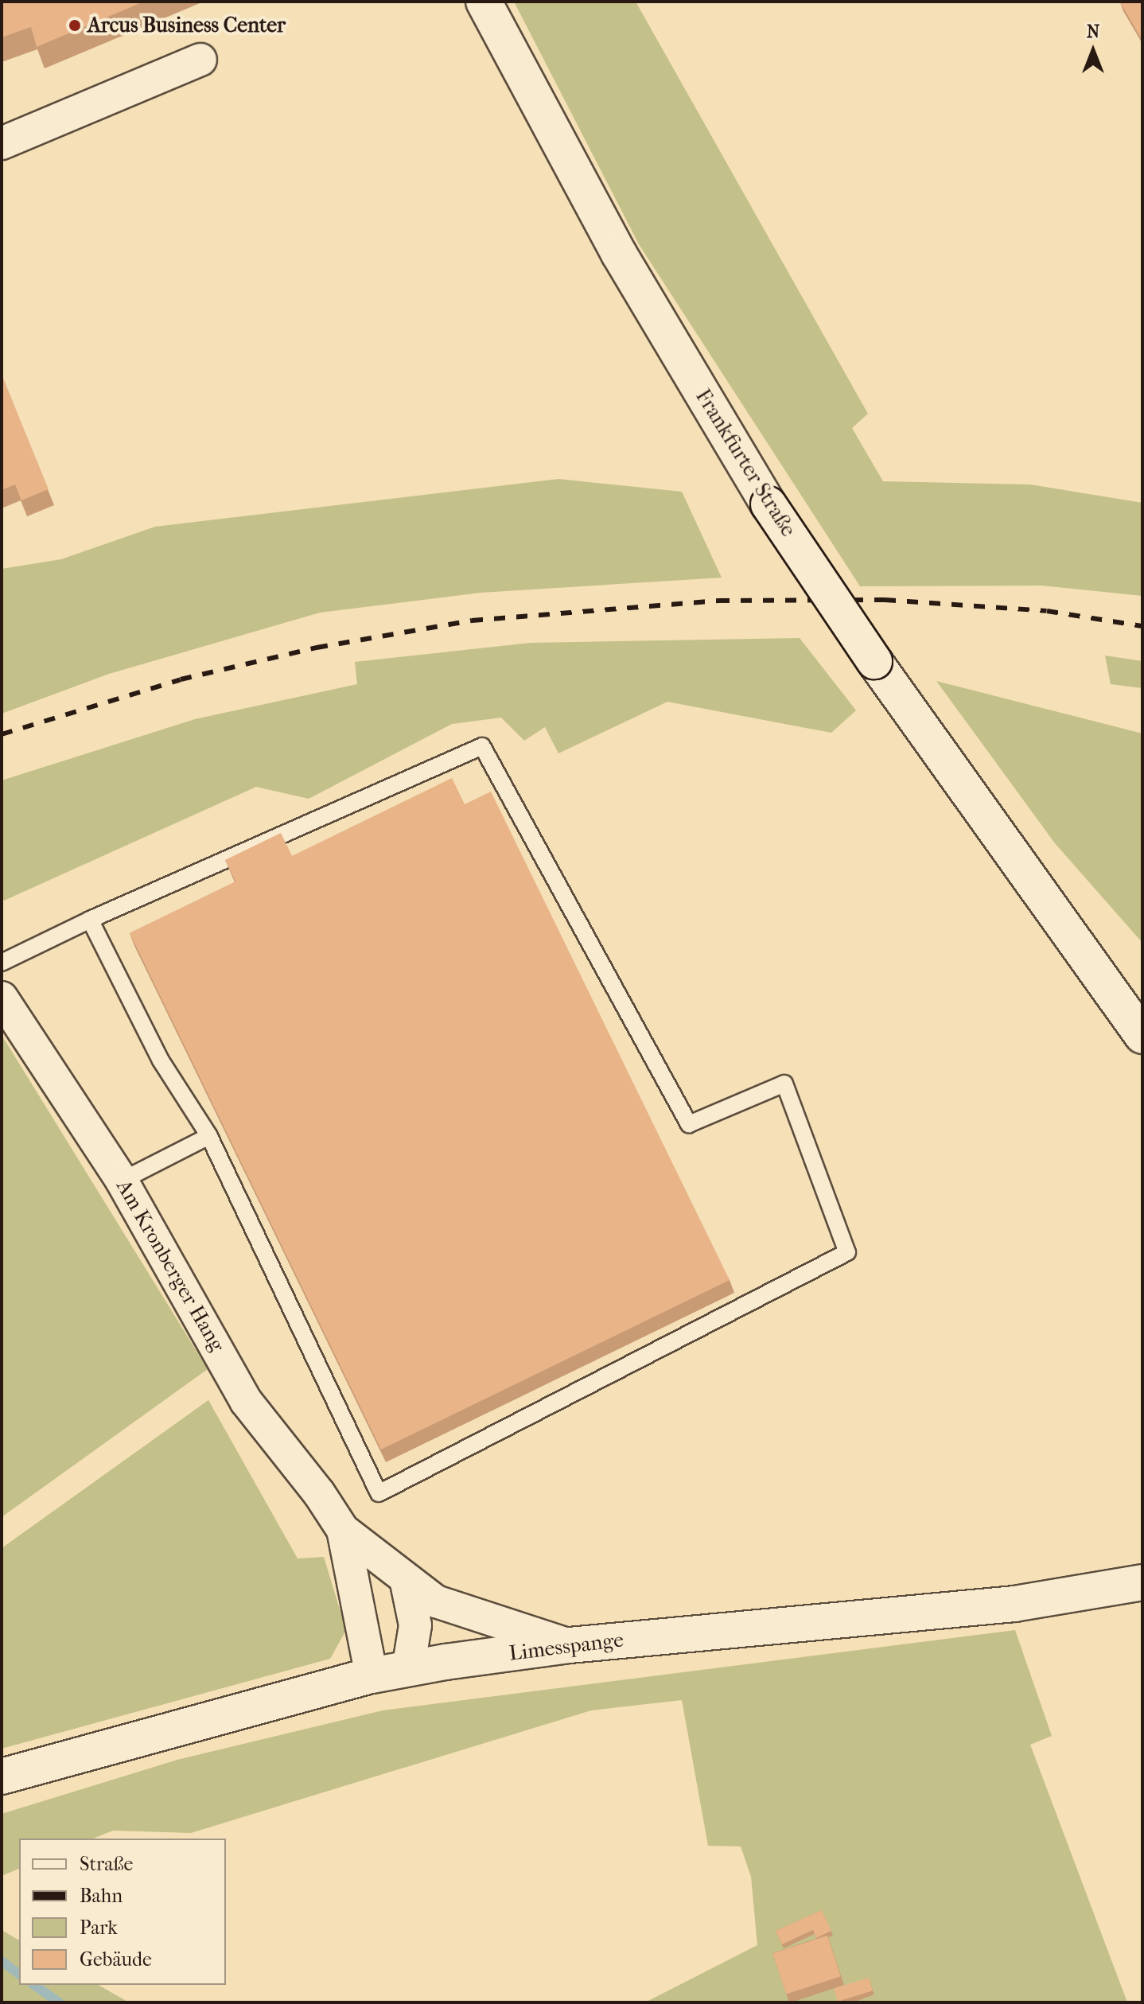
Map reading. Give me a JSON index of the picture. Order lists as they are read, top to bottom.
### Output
{
  "streets": {
    "main road": ["Frankfurter Straße", "Limesspange"],
    "street": ["Am Kronberger Hang"]
  },
  "crossings": [
    ["Am Kronberger Hang", "Limesspange"]
  ],
  "places": ["Arcus Business Center"],
  "legend": [
    "Straße",
    "Bahn",
    "Park",
    "Gebäude"
  ],
  "north": "top"
}
